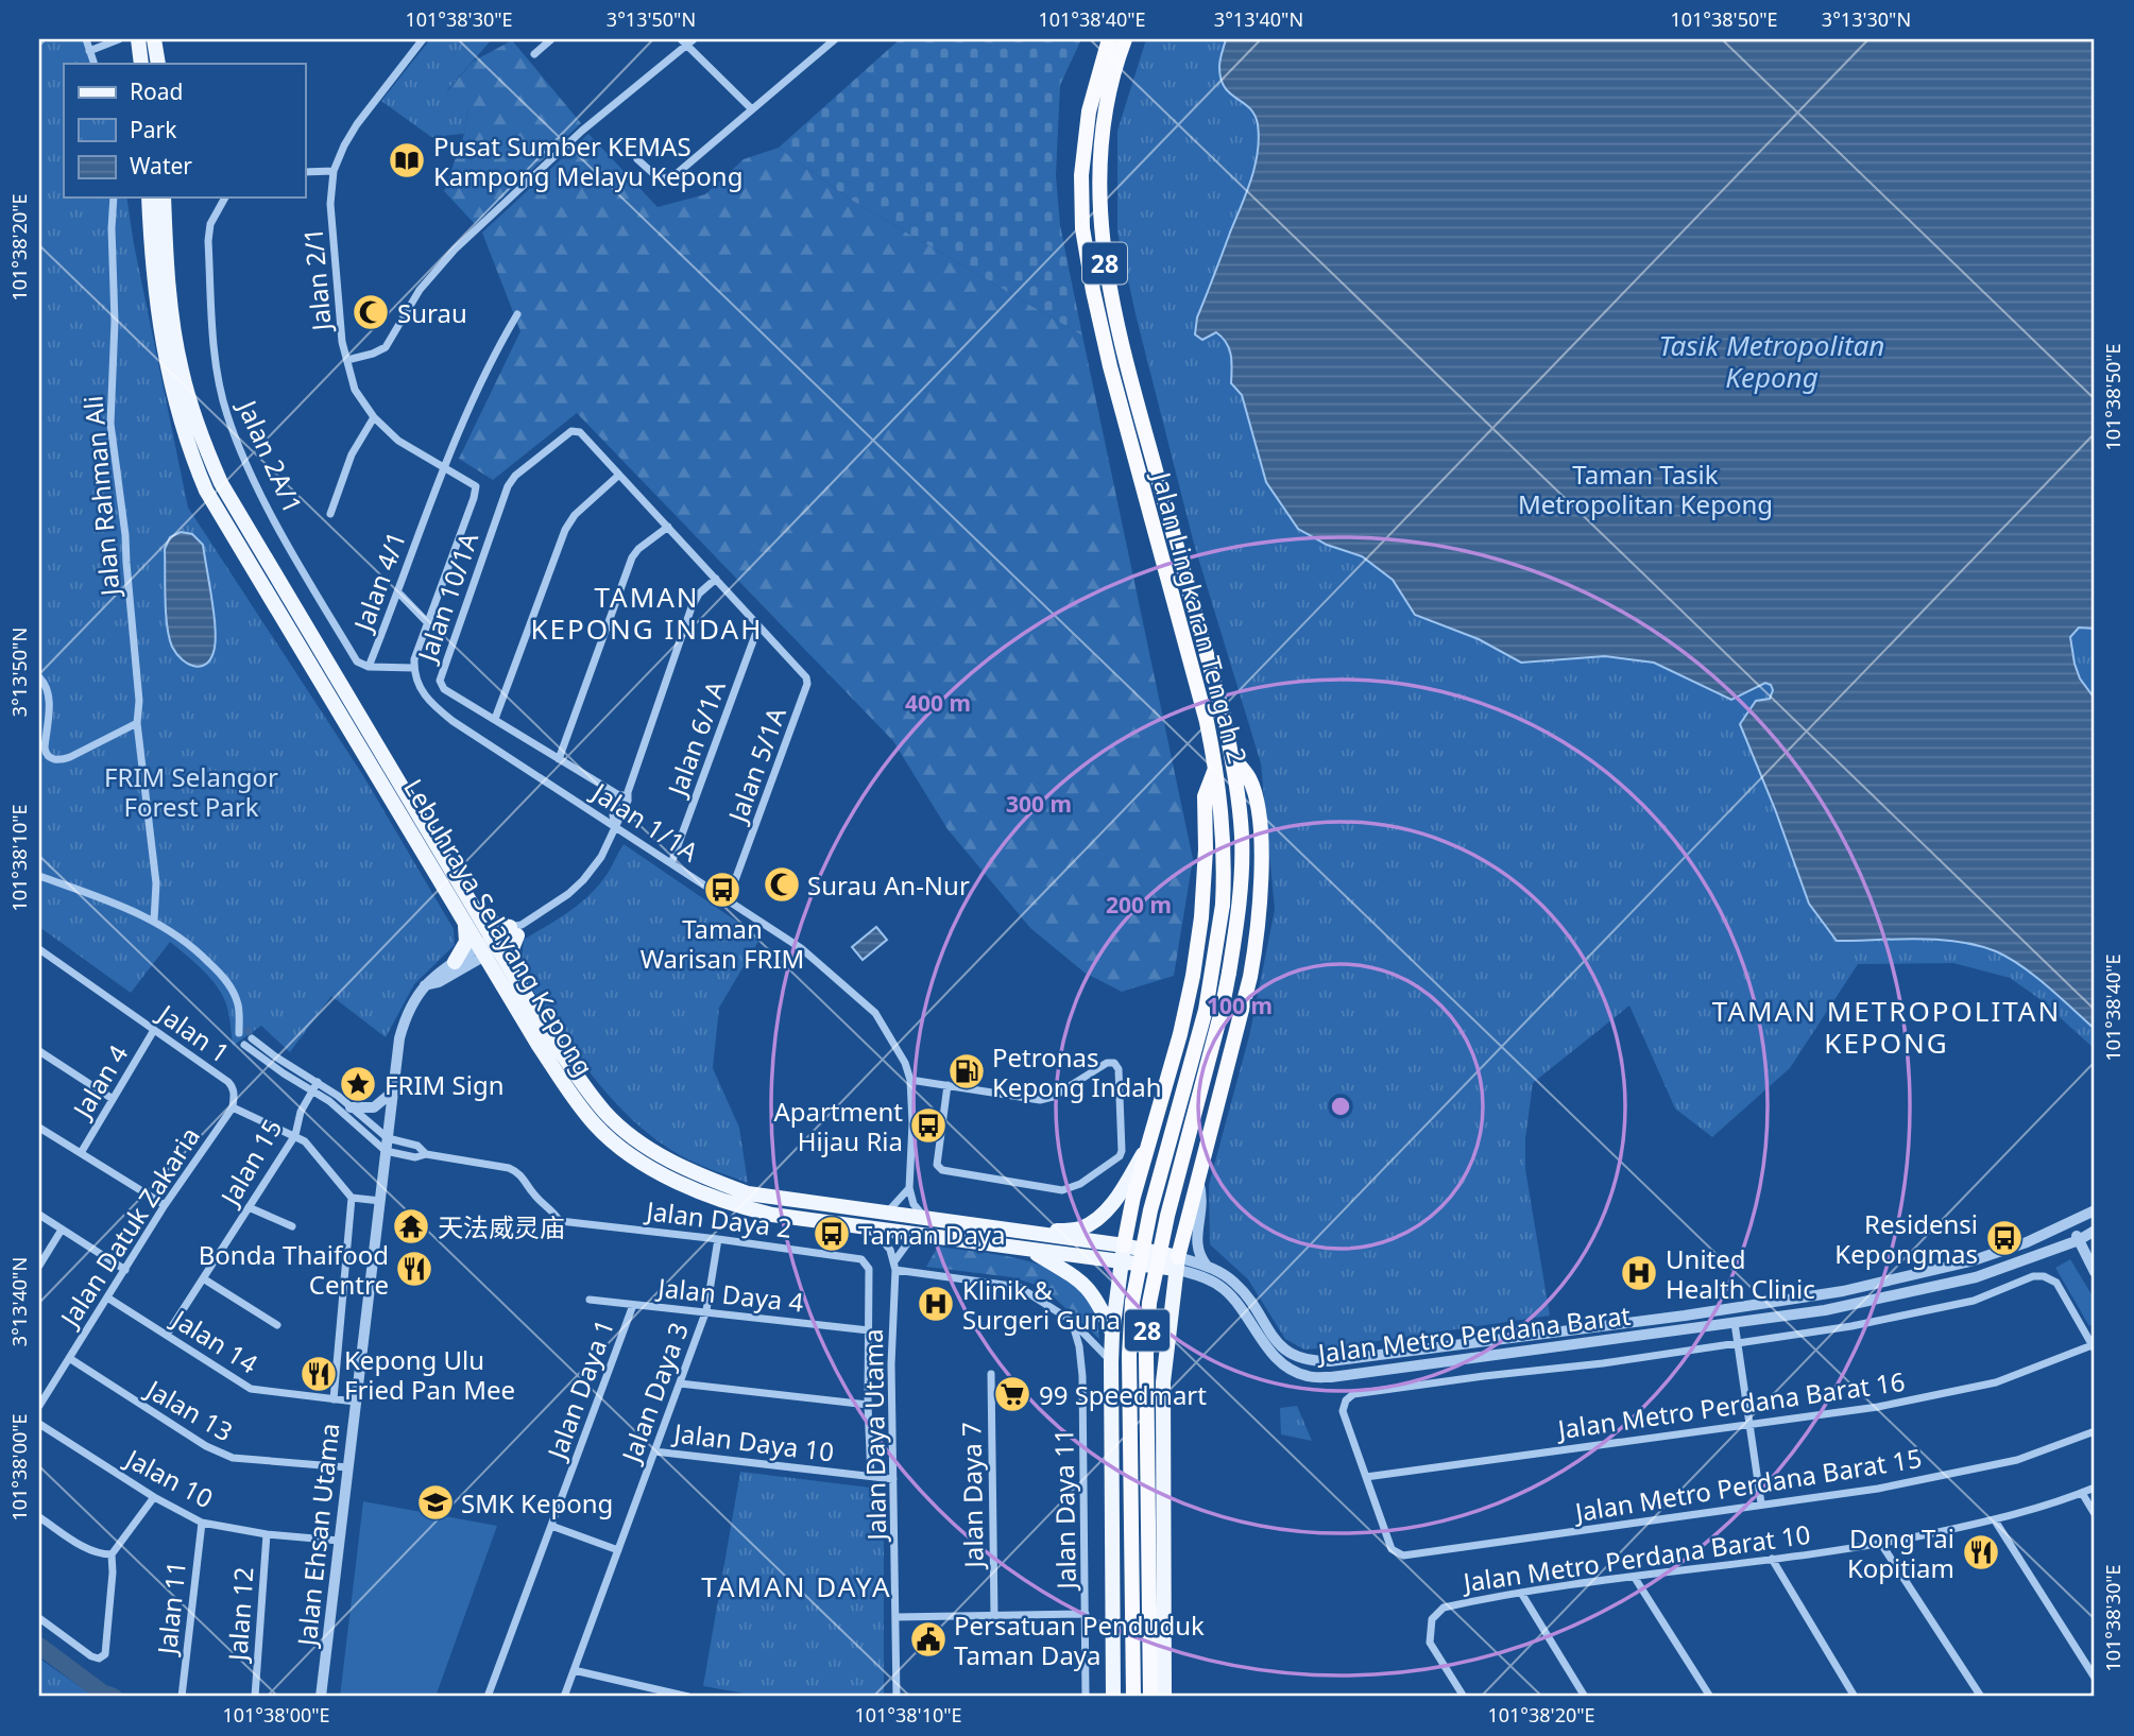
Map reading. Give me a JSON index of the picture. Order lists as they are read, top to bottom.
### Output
{
  "streets": {
    "highway": ["28", "Jalan Lingkaran Tengah 2"],
    "main road": ["Lebuhraya Selayang Kepong"],
    "street": [
      "Jalan 2/1",
      "Jalan 2A/1",
      "Jalan Rahman Ali",
      "Jalan 4/1",
      "Jalan 10/1A",
      "Jalan 6/1A",
      "Jalan 5/1A",
      "Jalan 1/1A",
      "Jalan 1",
      "Jalan 4",
      "Jalan 15",
      "Jalan Daya 2",
      "Jalan Datuk Zakaria",
      "Jalan Daya 4",
      "Jalan Metro Perdana Barat",
      "Jalan 14",
      "Jalan Daya 1",
      "Jalan Daya 3",
      "Jalan Metro Perdana Barat 16",
      "Jalan 13",
      "Jalan Daya Utama",
      "Jalan Daya 10",
      "Jalan 10",
      "Jalan Metro Perdana Barat 15",
      "Jalan Daya 7",
      "Jalan Daya 11",
      "Jalan Ehsan Utama",
      "Jalan Metro Perdana Barat 10",
      "Jalan 11",
      "Jalan 12"
    ]
  },
  "crossings": [
    ["Jalan 2/1", "Jalan 4/1"],
    ["Jalan 2A/1", "Jalan 4/1"],
    ["Jalan 4/1", "Jalan 1/1A"],
    ["Jalan 6/1A", "Jalan 5/1A"],
    ["Jalan 6/1A", "Jalan 1/1A"],
    ["Jalan 5/1A", "Jalan 1/1A"],
    ["Jalan 1/1A", "Lebuhraya Selayang Kepong"],
    ["Lebuhraya Selayang Kepong", "Jalan Metro Perdana Barat"],
    ["Lebuhraya Selayang Kepong", "Jalan Ehsan Utama"],
    ["Jalan 1", "Jalan 4"],
    ["Jalan 1", "Jalan Datuk Zakaria"],
    ["Jalan 15", "Jalan 14"],
    ["Jalan Daya 2", "Jalan Daya 4"],
    ["Jalan Daya 2", "Jalan Daya 3"],
    ["Jalan Datuk Zakaria", "Jalan 14"],
    ["Jalan Datuk Zakaria", "Jalan 13"],
    ["Jalan Daya 4", "Jalan Daya 1"],
    ["Jalan Daya 4", "Jalan Daya 3"],
    ["Jalan 14", "Jalan Ehsan Utama"],
    ["Jalan Daya 3", "Jalan Daya 10"],
    ["Jalan Metro Perdana Barat 16", "Jalan Metro Perdana Barat 15"],
    ["Jalan 13", "Jalan Ehsan Utama"],
    ["Jalan Daya Utama", "Jalan Daya 10"],
    ["Jalan 10", "Jalan Ehsan Utama"],
    ["Jalan 10", "Jalan 11"],
    ["Jalan 10", "Jalan 12"]
  ],
  "districts": ["TAMAN KEPONG INDAH", "TAMAN METROPOLITAN KEPONG", "TAMAN DAYA"],
  "water": ["Tasik Metropolitan Kepong"],
  "parks": ["Taman Tasik Metropolitan Kepong", "FRIM Selangor Forest Park"],
  "places": {
    "library": ["Pusat Sumber KEMAS Kampong Melayu Kepong"],
    "mosque": ["Surau", "Surau An-Nur"],
    "bus stop": [
      "Taman Warisan FRIM",
      "Apartment Hijau Ria",
      "Taman Daya",
      "Residensi Kepongmas"
    ],
    "fuel station": ["Petronas Kepong Indah"],
    "place": ["FRIM Sign"],
    "temple": ["天法威灵庙"],
    "restaurant": ["Bonda Thaifood Centre", "Kepong Ulu Fried Pan Mee", "Dong Tai Kopitiam"],
    "hospital": ["United Health Clinic", "Klinik & Surgeri Guna"],
    "supermarket": ["99 Speedmart"],
    "school or university": ["SMK Kepong"],
    "public building": ["Persatuan Penduduk Taman Daya"]
  },
  "legend": ["Road", "Park", "Water"],
  "coordinates": [
    "101°38'30\"E",
    "3°13'50\"N",
    "101°38'40\"E",
    "3°13'40\"N",
    "101°38'50\"E",
    "3°13'30\"N",
    "101°38'20\"E",
    "101°38'10\"E",
    "101°38'00\"E"
  ],
  "rings": [
    "400 m",
    "300 m",
    "200 m",
    "100 m"
  ]
}
